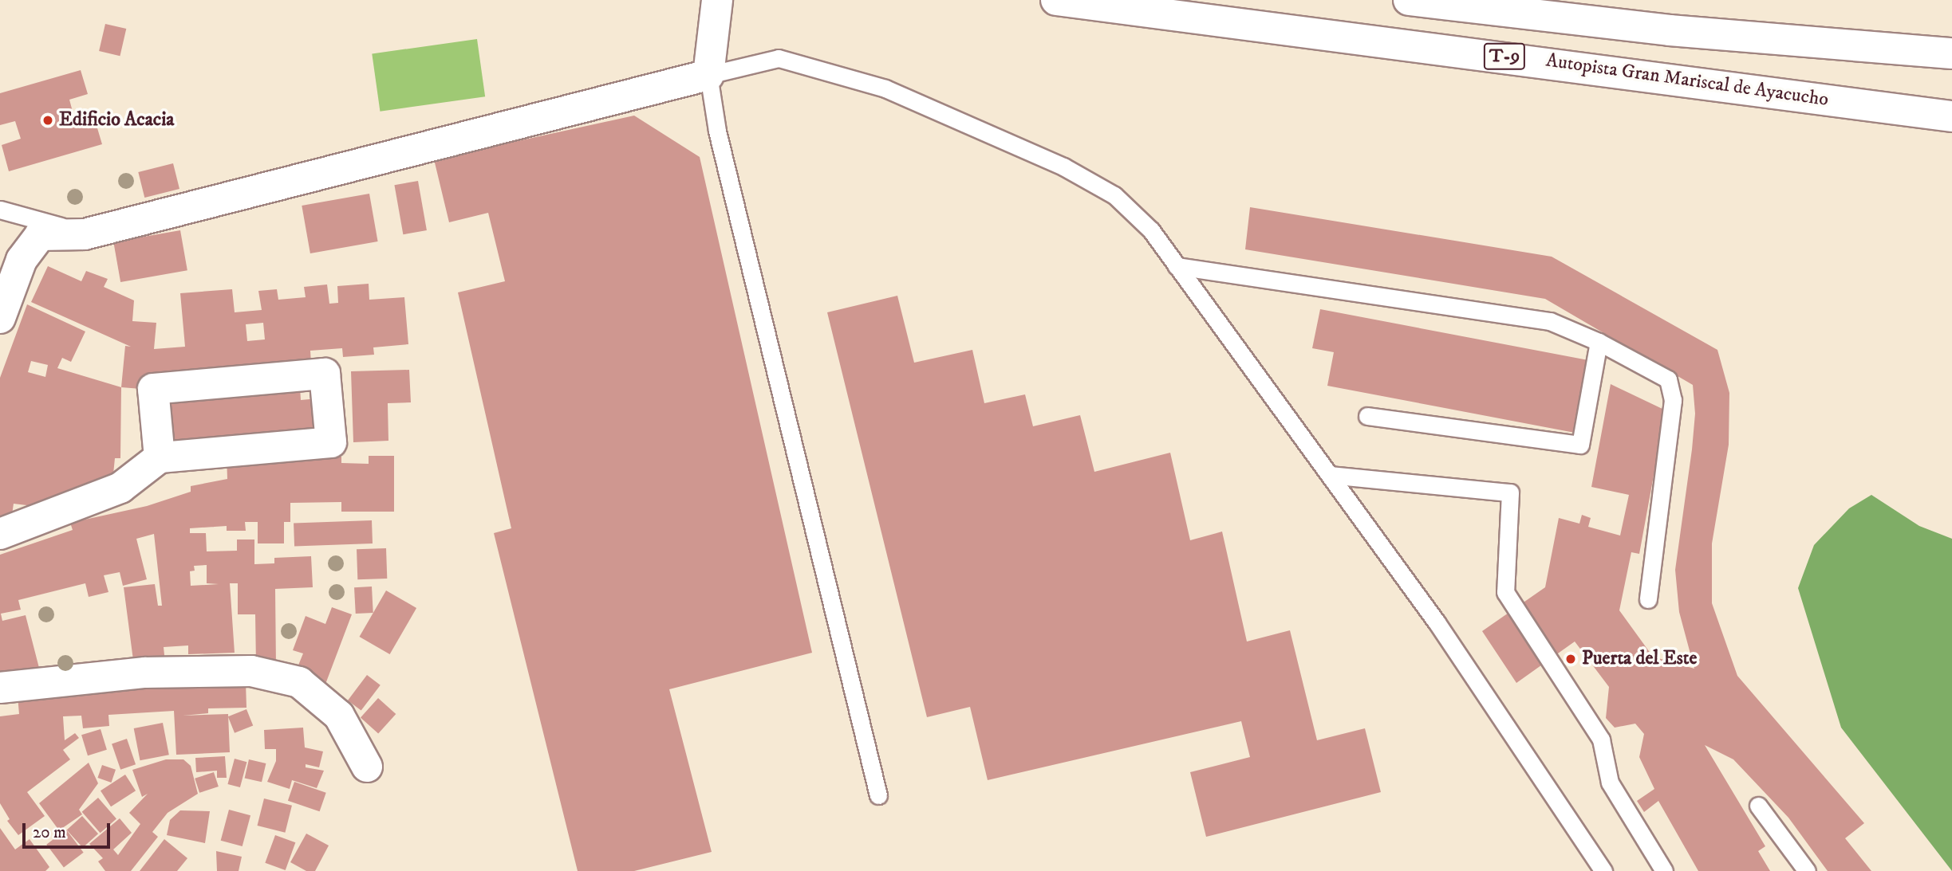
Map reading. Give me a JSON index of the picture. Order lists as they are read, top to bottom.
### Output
{
  "streets": {
    "main road": ["T-9", "Autopista Gran Mariscal de Ayacucho"]
  },
  "places": ["Edificio Acacia", "Puerta del Este"],
  "scale_bar": "20 m"
}
